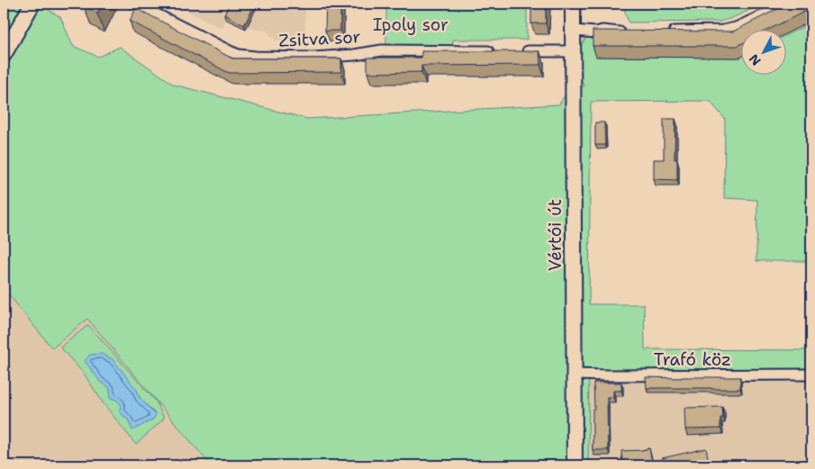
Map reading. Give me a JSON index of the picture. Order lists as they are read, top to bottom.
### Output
{
  "streets": {
    "street": ["Zsitva sor", "Vértói út", "Trafó köz"]
  },
  "crossings": [
    ["Vértói út", "Trafó köz"]
  ],
  "parks": ["Ipoly sor"],
  "north": "bottom left"
}
